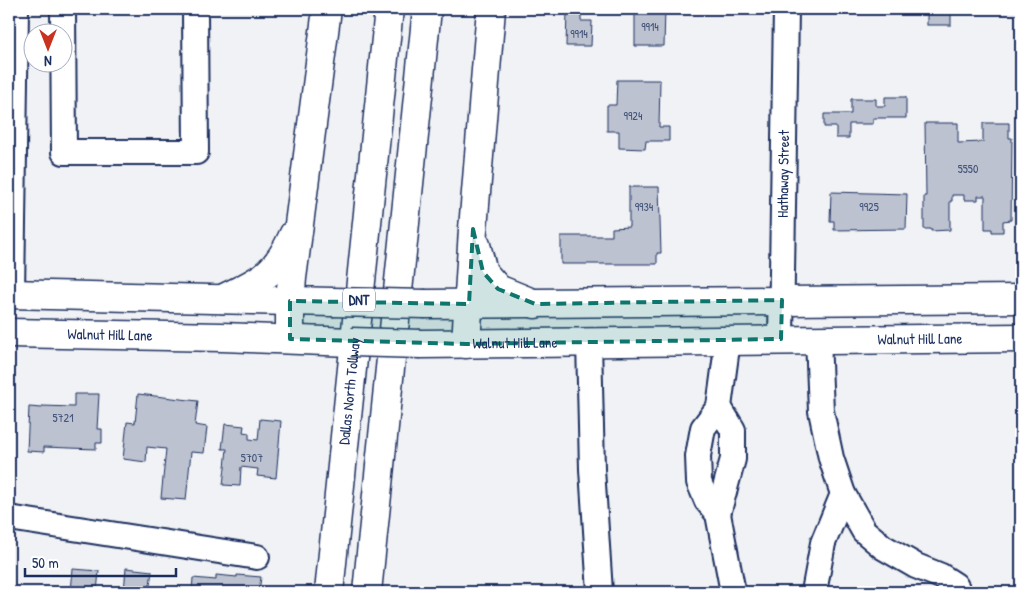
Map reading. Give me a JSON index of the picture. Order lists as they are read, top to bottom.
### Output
{
  "streets": {
    "main road": ["DNT", "Walnut Hill Lane", "Dallas North Tollway"],
    "street": ["Hathaway Street"]
  },
  "crossings": [
    ["Hathaway Street", "Walnut Hill Lane"]
  ],
  "house_numbers": [
    "9914",
    "9914",
    "9924",
    "5550",
    "9934",
    "9925",
    "5721",
    "5707"
  ],
  "scale_bar": "50 m",
  "north": "bottom"
}
